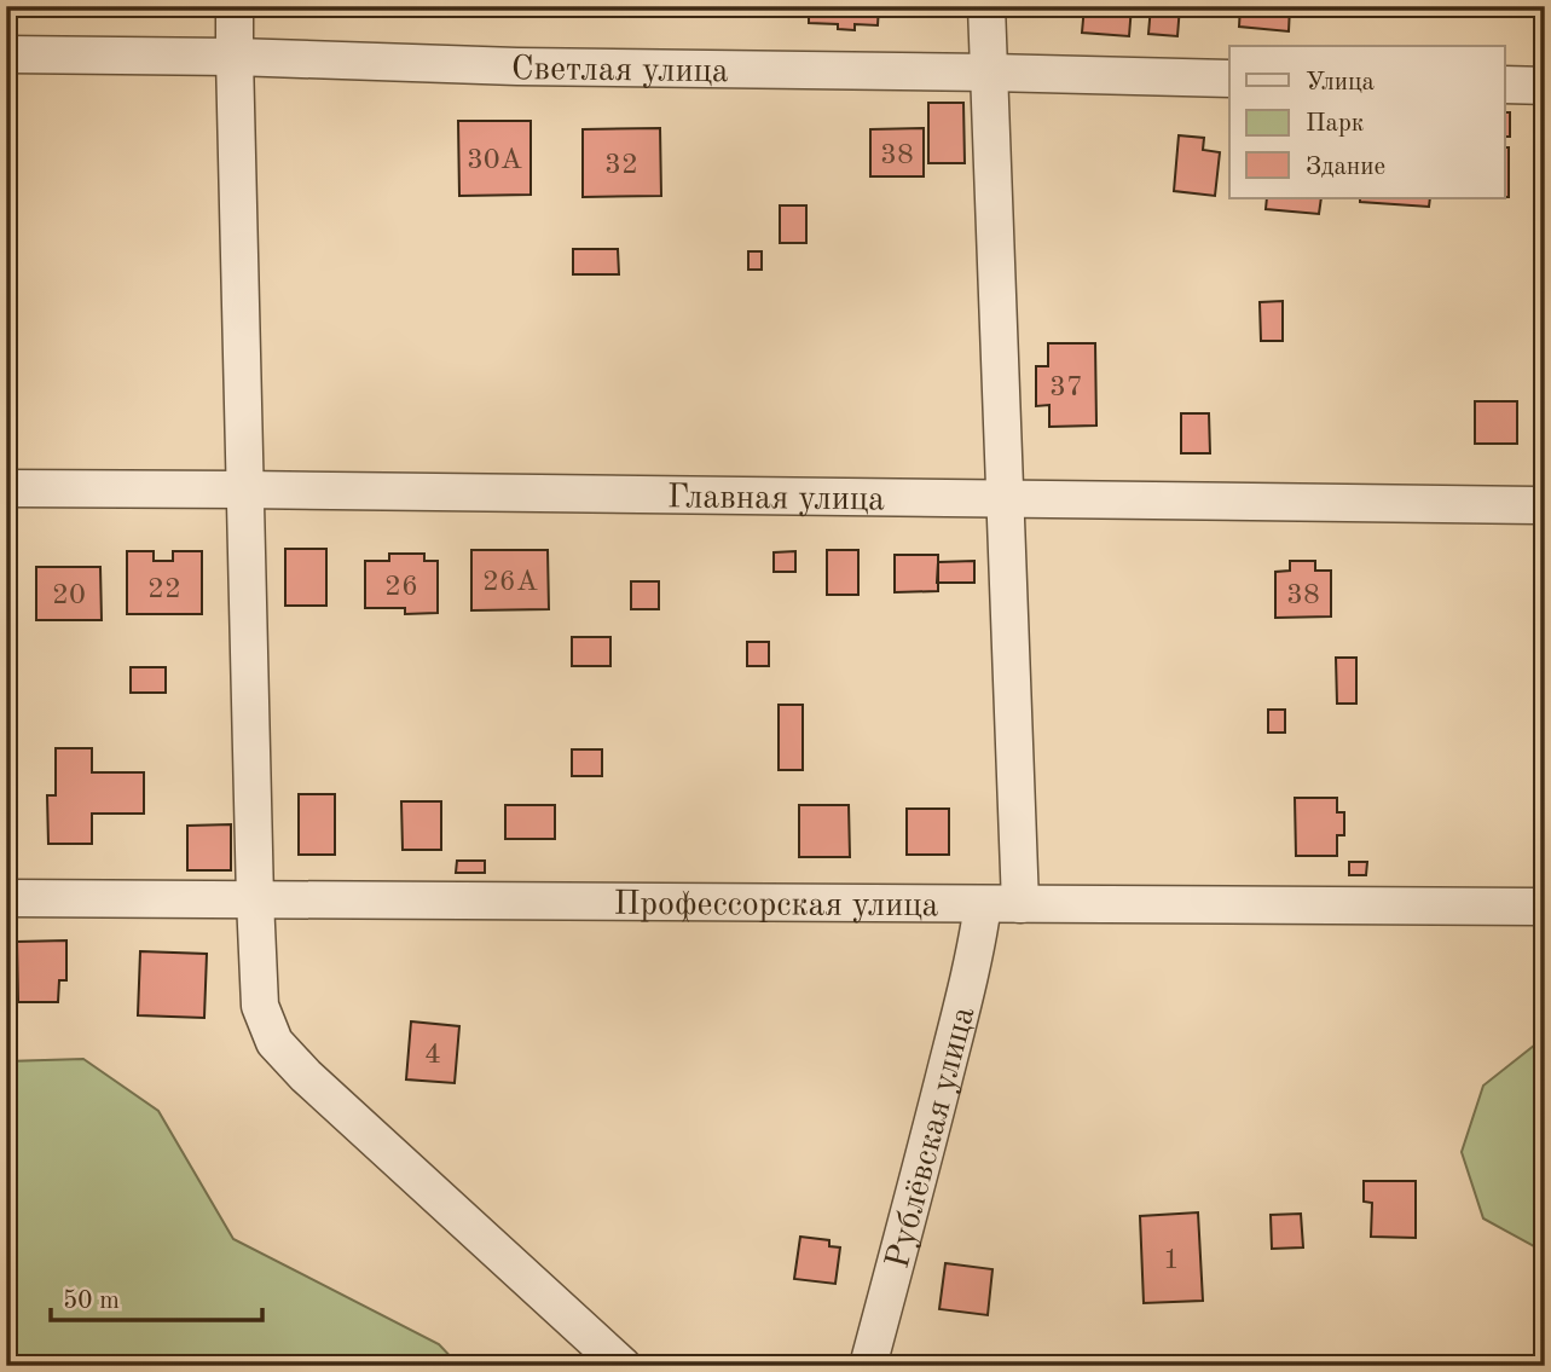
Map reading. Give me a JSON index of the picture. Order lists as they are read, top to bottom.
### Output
{
  "streets": {
    "street": [
      "Светлая улица",
      "Главная улица",
      "Профессорская улица",
      "Рублёвская улица"
    ]
  },
  "crossings": [
    ["Профессорская улица", "Рублёвская улица"]
  ],
  "house_numbers": [
    "38",
    "30А",
    "32",
    "37",
    "26А",
    "26",
    "22",
    "20",
    "38",
    "4",
    "1"
  ],
  "legend": ["Улица", "Парк", "Здание"],
  "scale_bar": "50 m"
}
